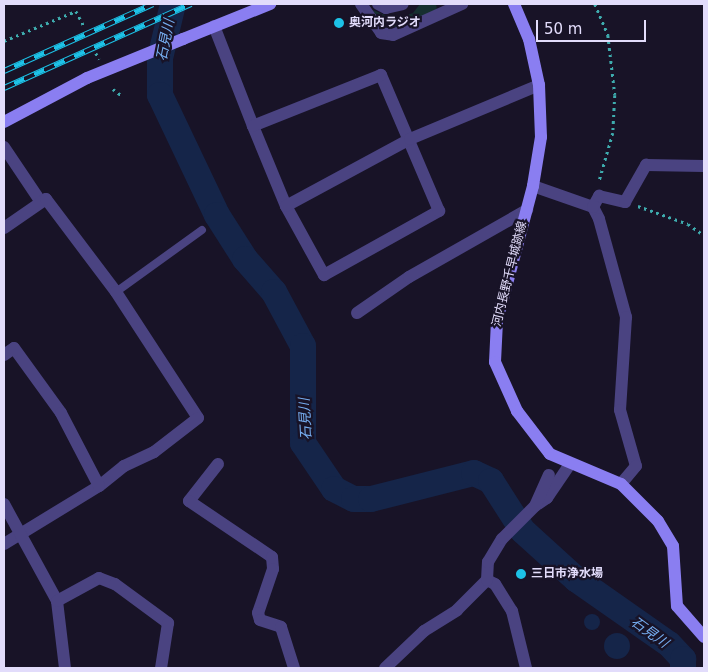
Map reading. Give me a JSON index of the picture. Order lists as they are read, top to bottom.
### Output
{
  "streets": {
    "main road": ["河内長野千早城跡線"]
  },
  "water": ["石見川"],
  "places": ["奥河内ラジオ", "三日市浄水場"],
  "scale_bar": "50 m"
}
